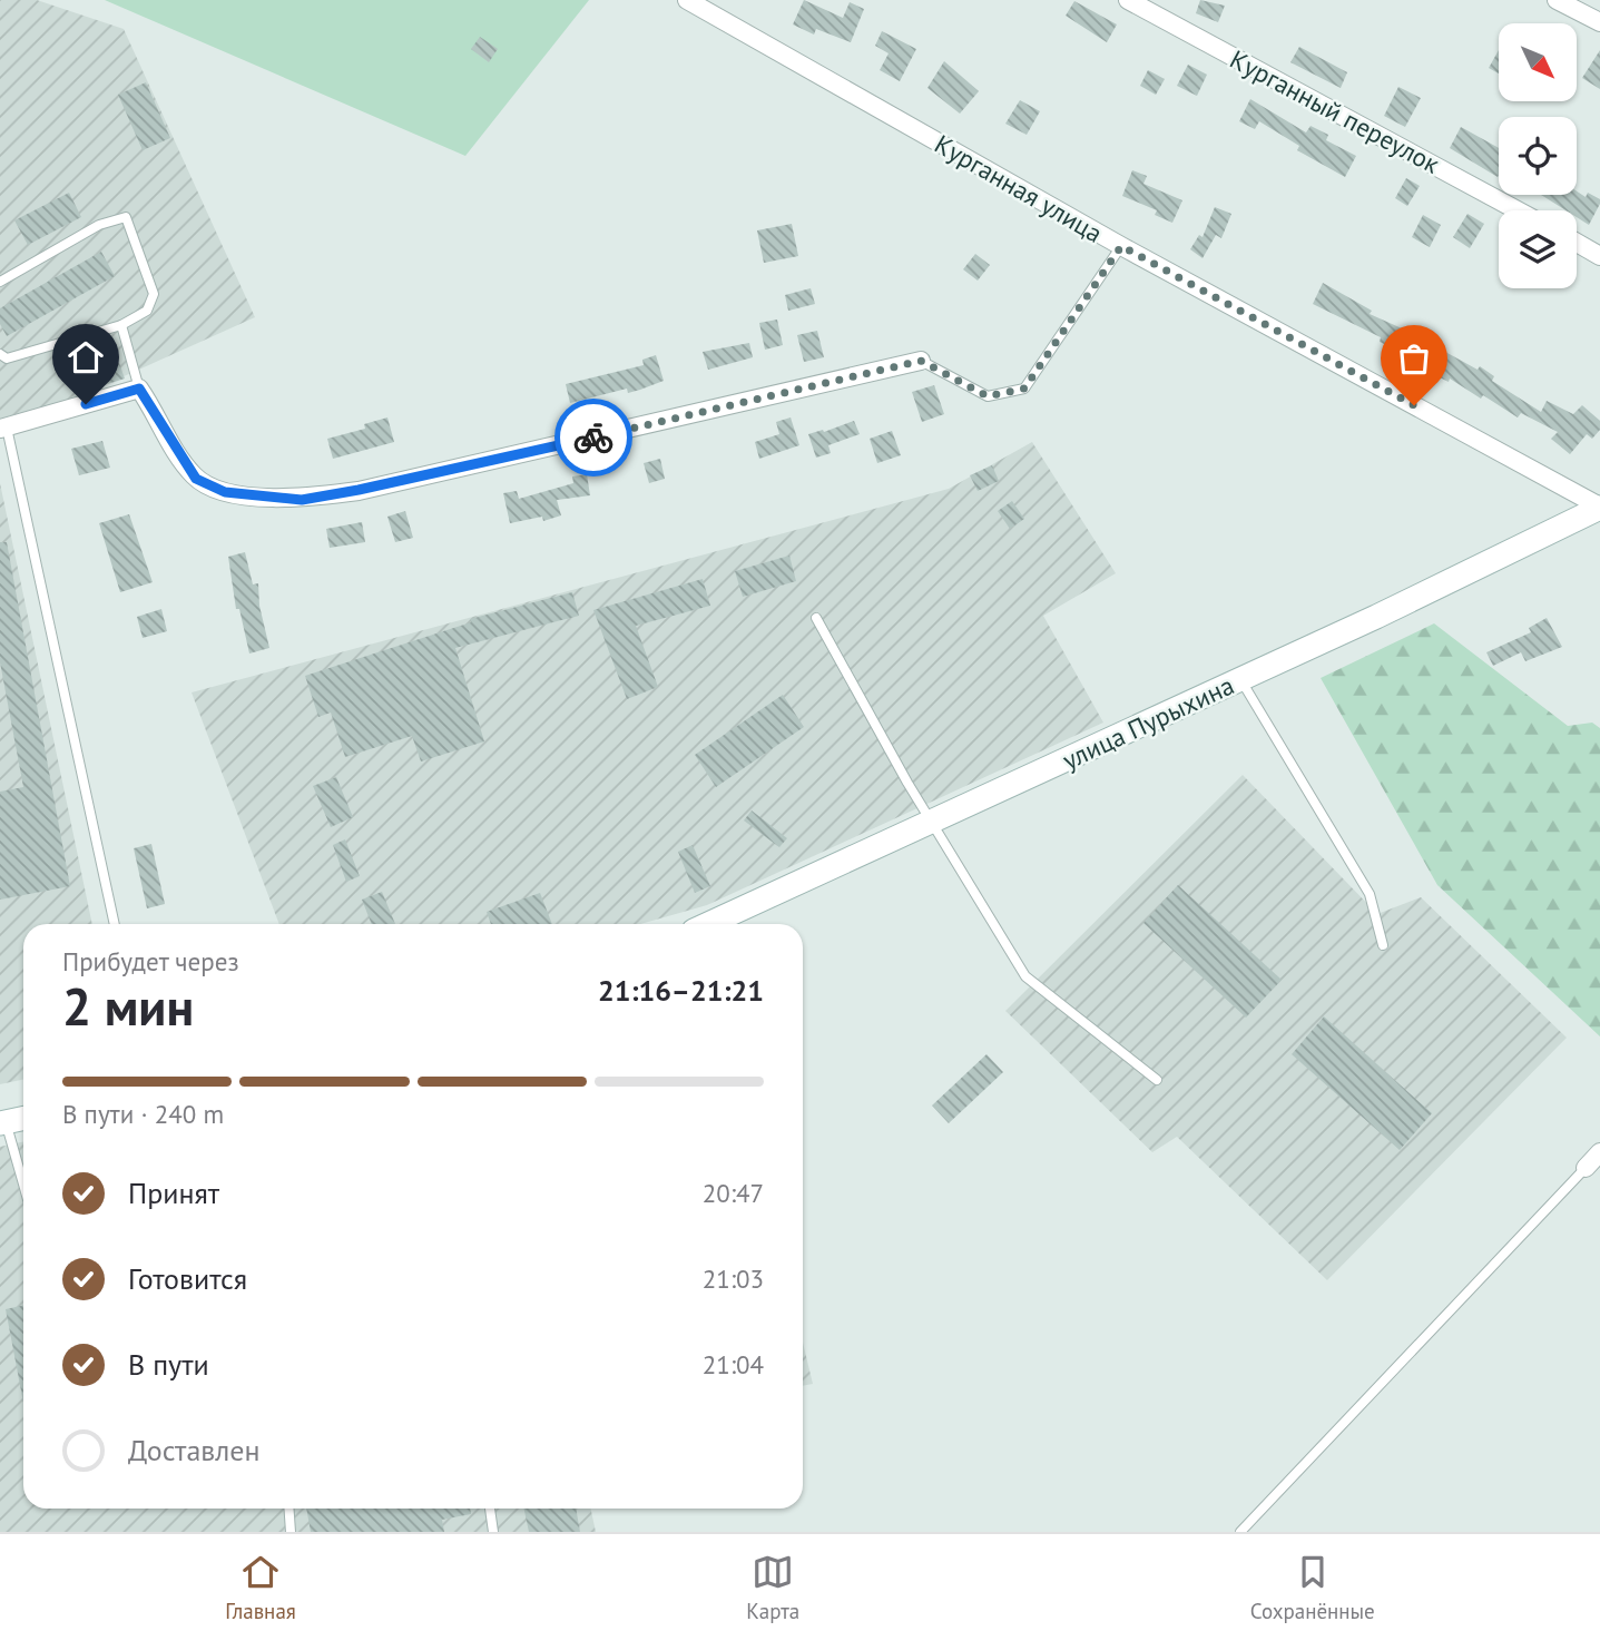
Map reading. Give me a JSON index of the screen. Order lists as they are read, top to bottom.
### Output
{
  "streets": {
    "street": ["Курганный переулок", "Курганная улица", "улица Пурыхина"]
  },
  "crossings": [
    ["Курганная улица", "улица Пурыхина"]
  ],
  "north": "bottom right",
  "page": {
    "heading": ["2 мин", "Прибудет через", "21:16–21:21"],
    "bar": "В пути · 240 m",
    "list": [
      ["Принят", "20:47"],
      ["Готовится", "21:03"],
      ["В пути", "21:04"],
      "Доставлен"
    ],
    "tabs": ["Главная", "Карта", "Сохранённые"]
  }
}
